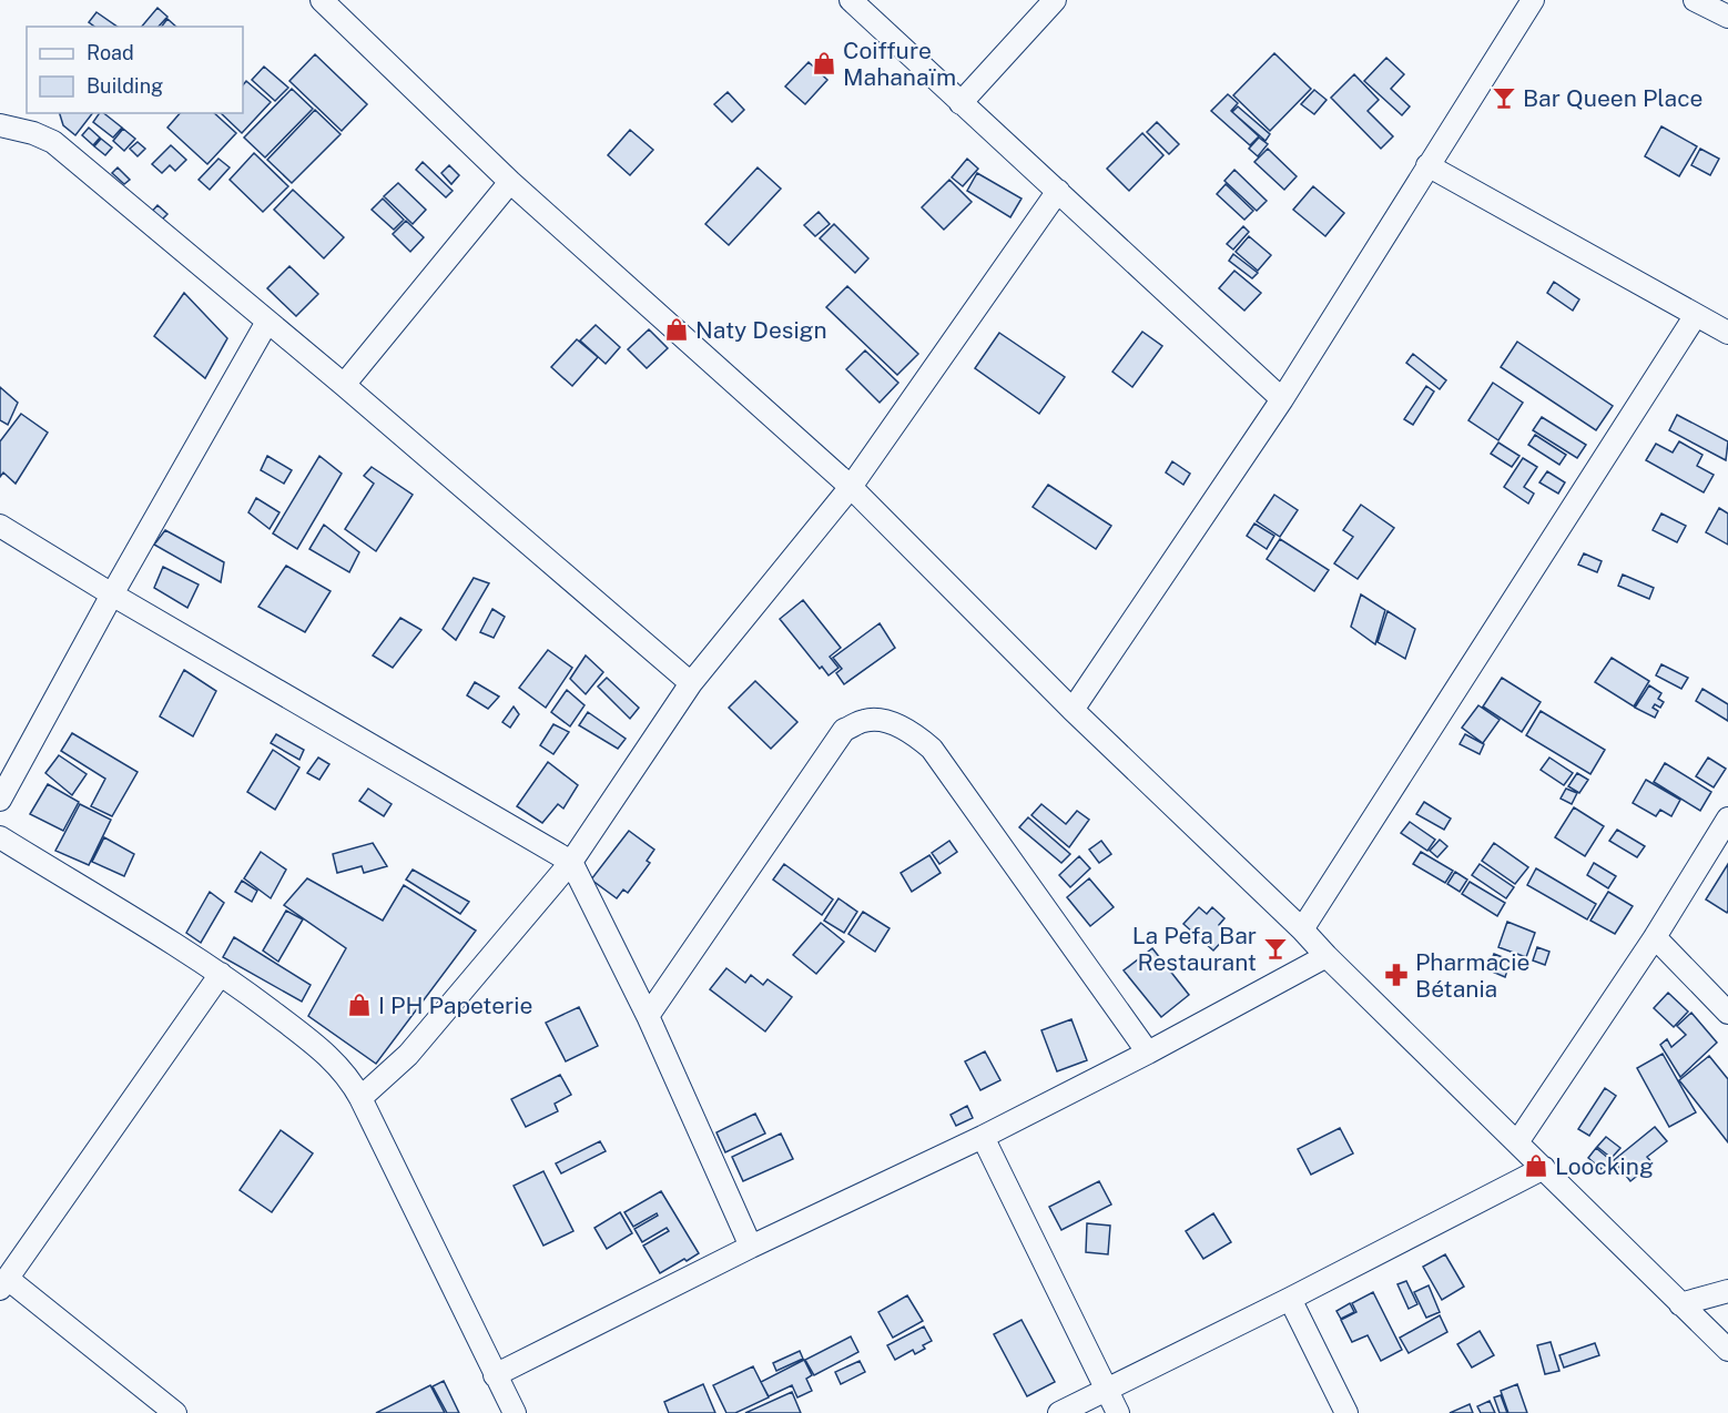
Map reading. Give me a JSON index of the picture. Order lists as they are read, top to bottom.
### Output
{
  "places": {
    "shop": [
      "Coiffure Mahanaïm",
      "Naty Design",
      "I PH Papeterie",
      "Loocking"
    ],
    "bar": ["Bar Queen Place", "La Pefa Bar Restaurant"],
    "pharmacy": ["Pharmacie Bétania"]
  },
  "legend": ["Road", "Building"]
}
